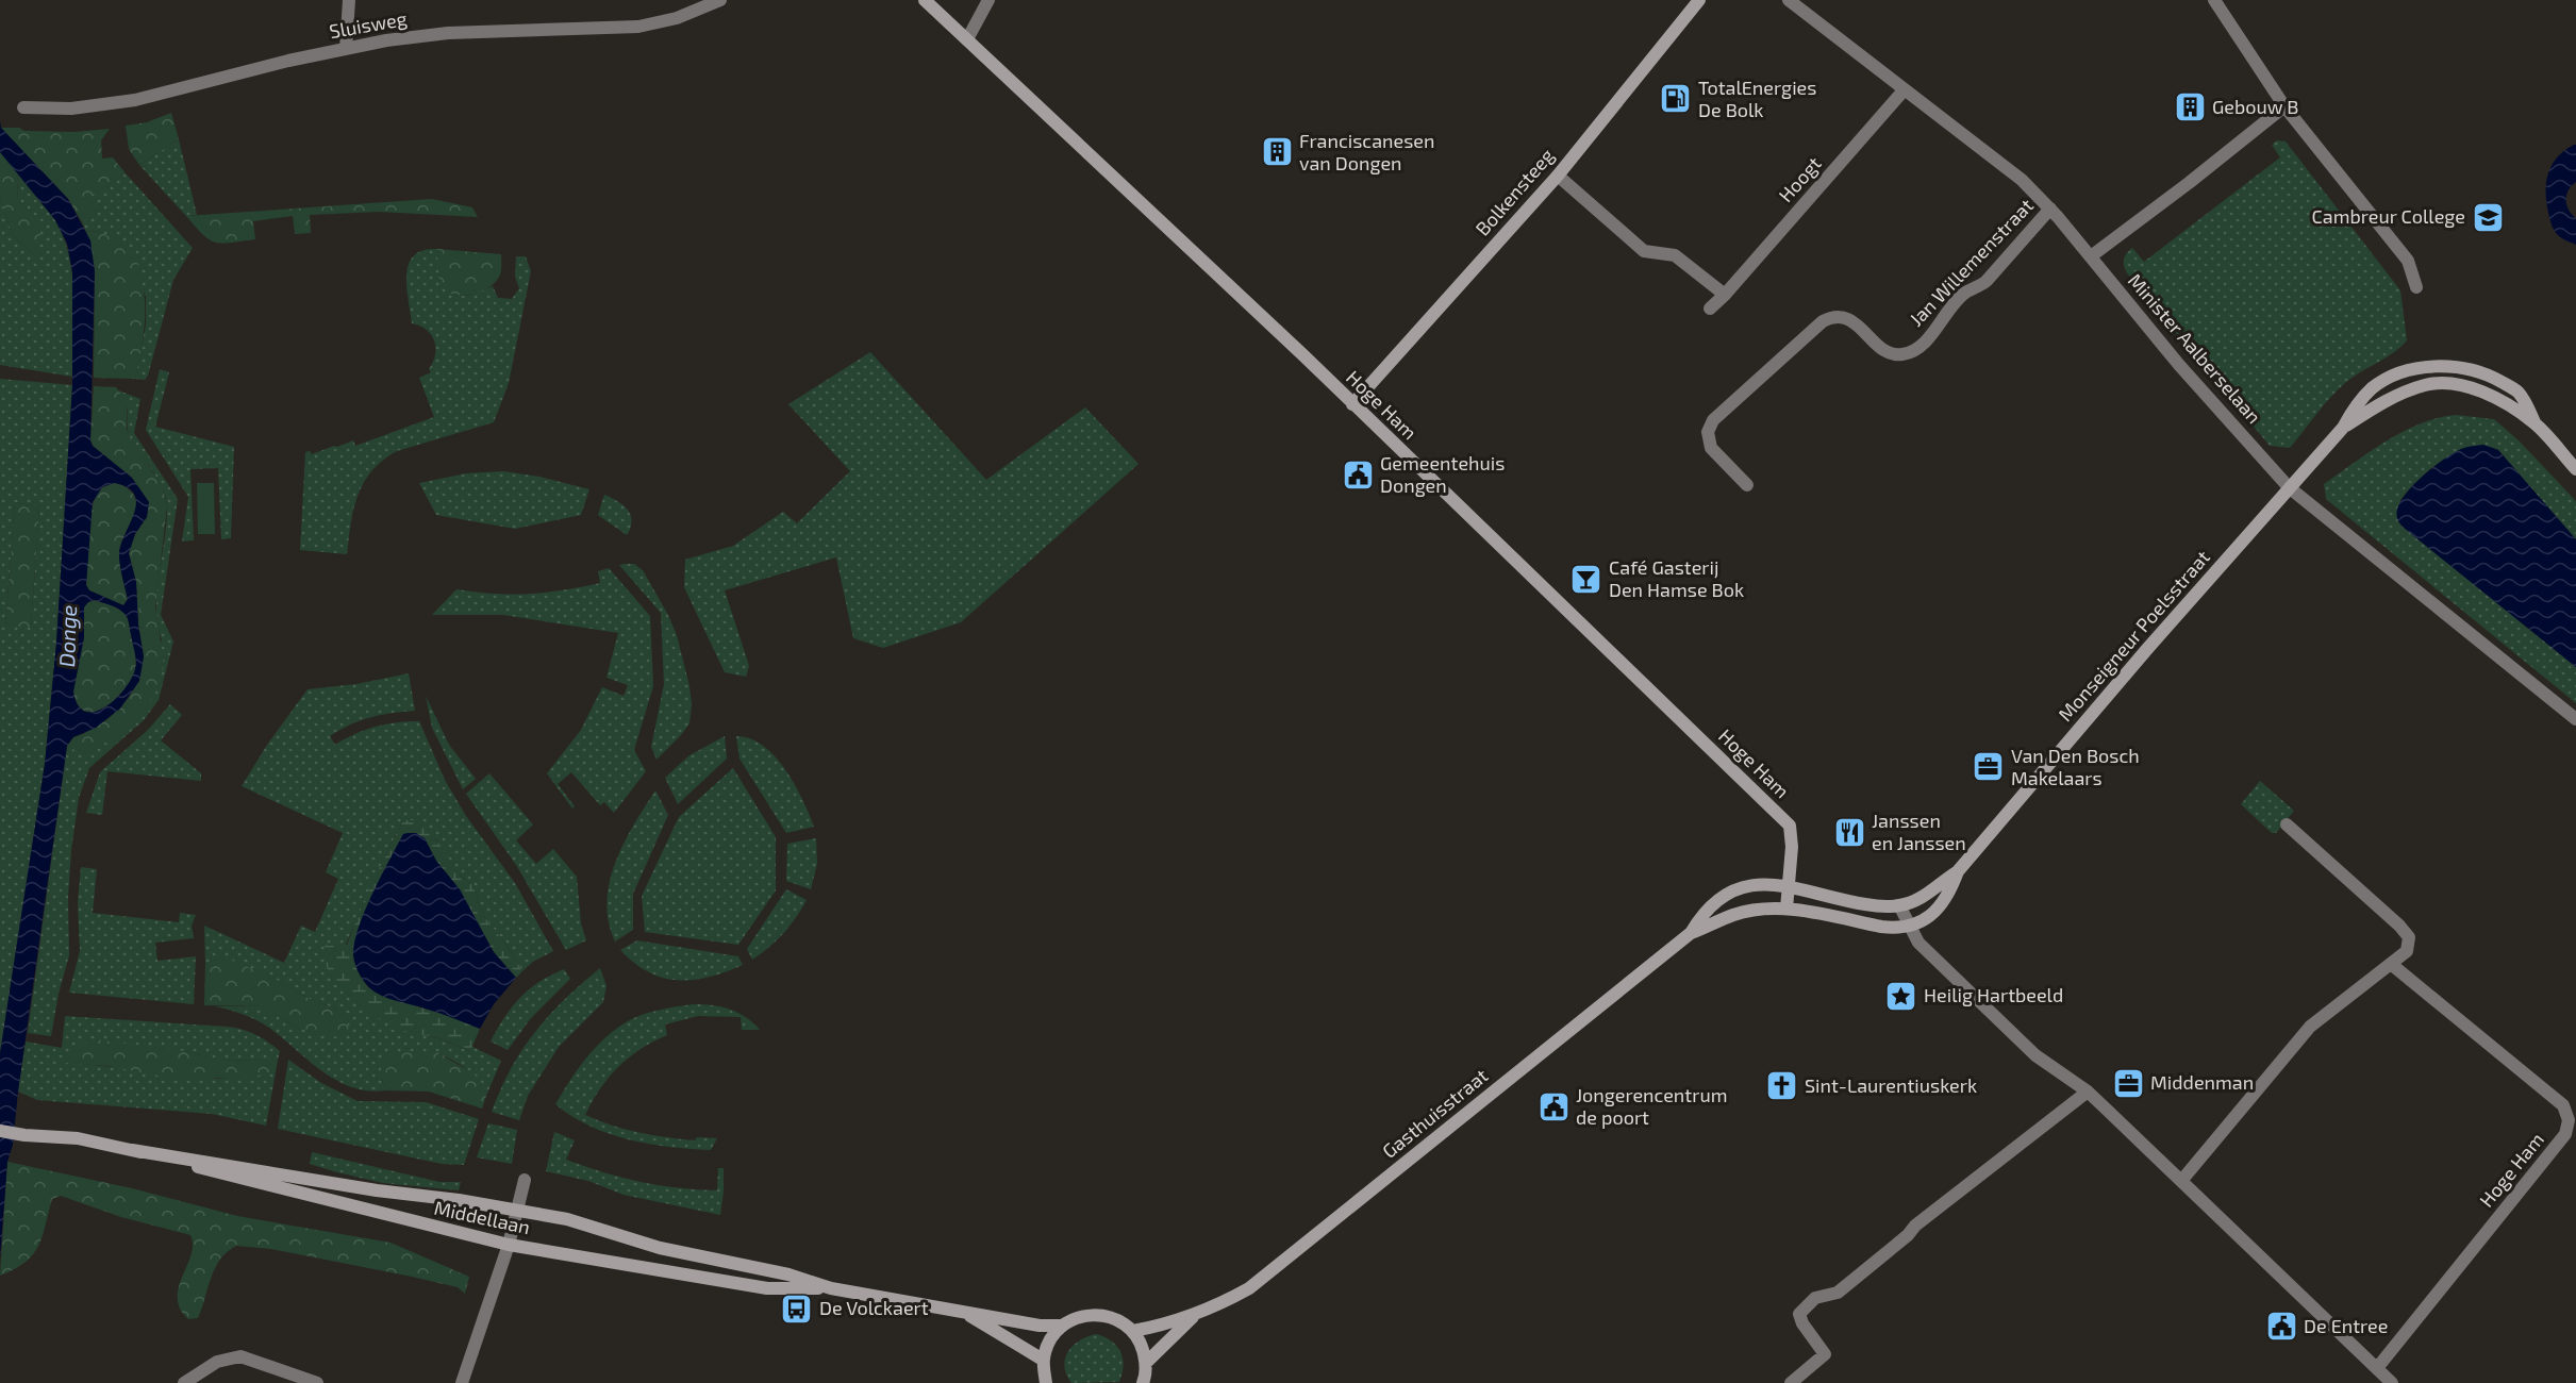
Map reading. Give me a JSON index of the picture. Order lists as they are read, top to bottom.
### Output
{
  "streets": {
    "main road": [
      "Bolkensteeg",
      "Hoge Ham",
      "Monseigneur Poelsstraat",
      "Gasthuisstraat",
      "Middellaan"
    ],
    "street": [
      "Sluisweg",
      "Hoogt",
      "Jan Willemenstraat",
      "Minister Aalberselaan"
    ]
  },
  "crossings": [
    ["Hoogt", "Minister Aalberselaan"],
    ["Bolkensteeg", "Hoge Ham"],
    ["Jan Willemenstraat", "Minister Aalberselaan"],
    ["Minister Aalberselaan", "Monseigneur Poelsstraat"],
    ["Hoge Ham", "Gasthuisstraat"]
  ],
  "water": ["Donge"],
  "places": {
    "fuel station": ["TotalEnergies De Bolk"],
    "building": ["Gebouw B", "Franciscanesen van Dongen"],
    "school or university": ["Cambreur College"],
    "public building": ["Gemeentehuis Dongen", "Jongerencentrum de poort", "De Entree"],
    "bar": ["Café Gasterij Den Hamse Bok"],
    "office": ["Van Den Bosch Makelaars", "Middenman"],
    "restaurant": ["Janssen en Janssen"],
    "place": ["Heilig Hartbeeld"],
    "church": ["Sint-Laurentiuskerk"],
    "bus stop": ["De Volckaert"]
  }
}
